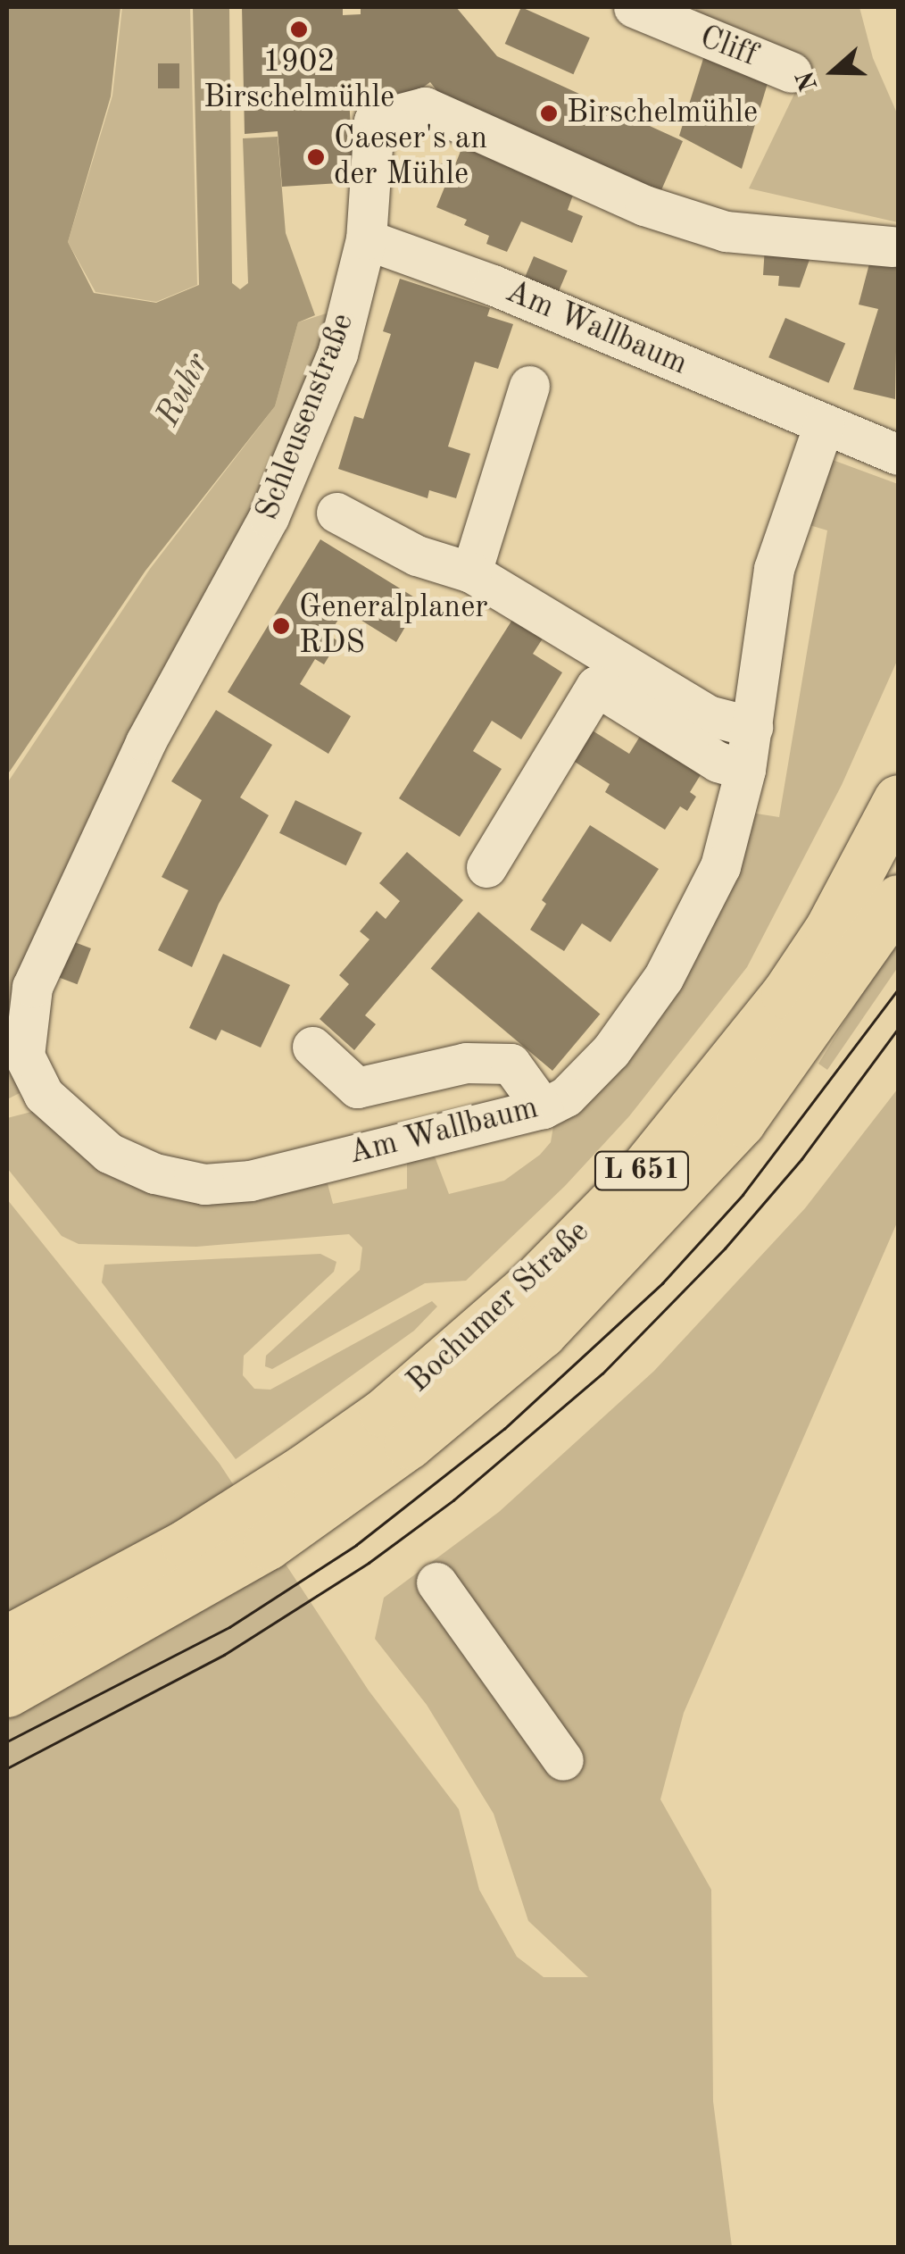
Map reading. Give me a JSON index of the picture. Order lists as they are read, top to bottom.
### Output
{
  "streets": {
    "main road": ["L 651", "Bochumer Straße"],
    "street": ["Cliff", "Am Wallbaum", "Schleusenstraße"]
  },
  "crossings": [
    ["Am Wallbaum", "Schleusenstraße"]
  ],
  "water": ["Ruhr"],
  "places": [
    "1902 Birschelmühle",
    "Birschelmühle",
    "Caeser's an der Mühle",
    "Generalplaner RDS"
  ],
  "north": "left"
}
